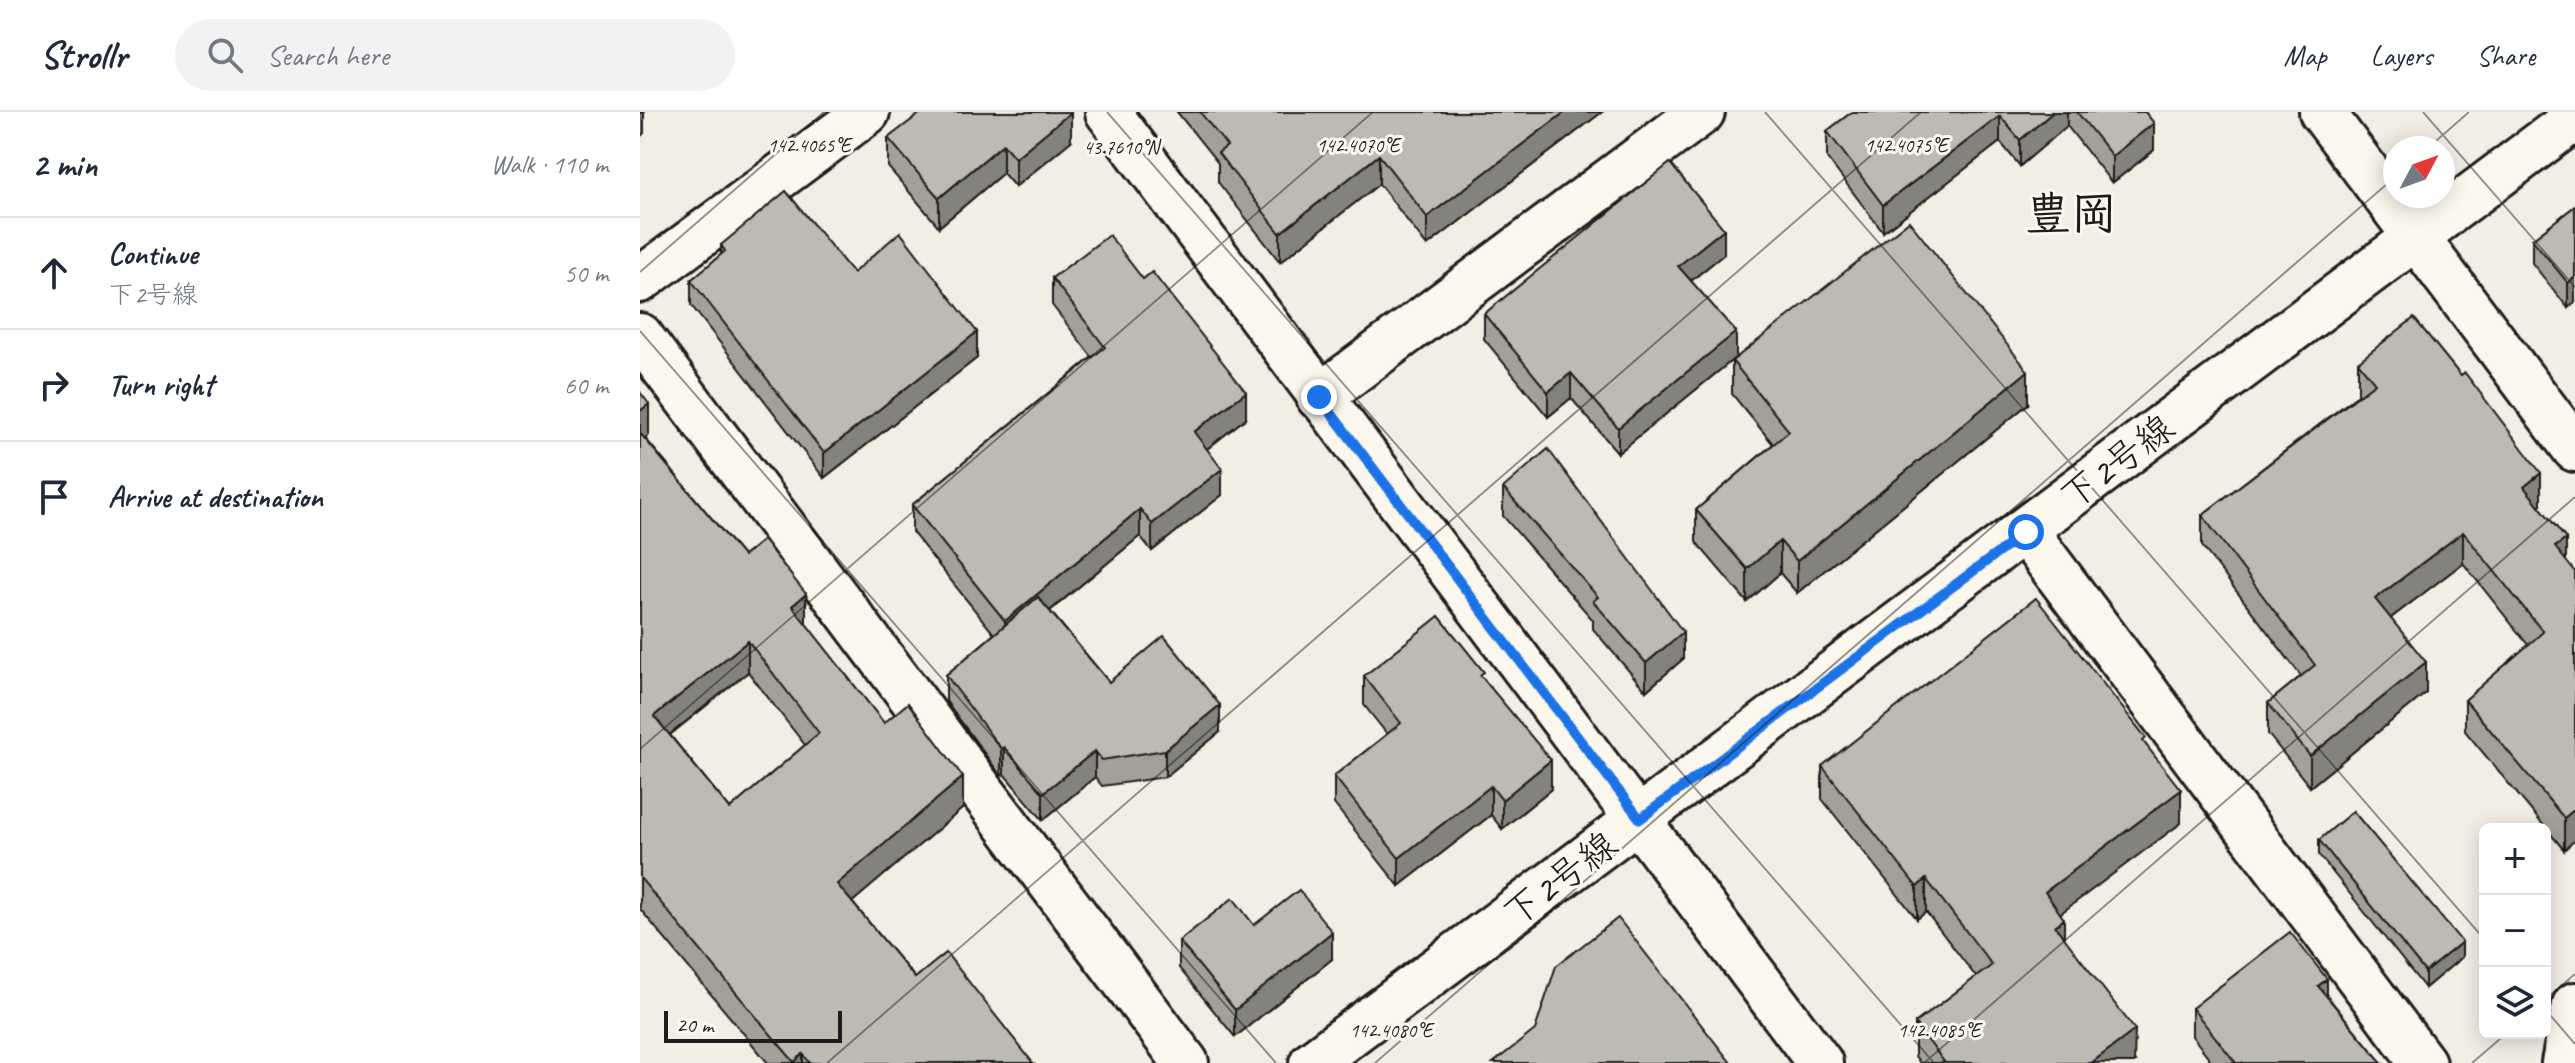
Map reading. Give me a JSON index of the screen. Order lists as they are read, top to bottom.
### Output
{
  "streets": {
    "street": ["下2号線"]
  },
  "districts": ["豊岡"],
  "scale_bar": "20 m",
  "north": "top right",
  "page": {
    "header": "Strollr",
    "search": "Search here",
    "nav": ["Map", "Layers", "Share"],
    "heading": ["2 min", "Walk · 110 m"],
    "list": [
      ["Continue", "下2号線", "50 m"],
      ["Turn right", "60 m"],
      "Arrive at destination"
    ],
    "map_buttons": ["+", "−"],
    "scale": "20 m"
  },
  "coordinates": [
    "142.4065°E",
    "142.4070°E",
    "142.4075°E",
    "43.7610°N",
    "142.4080°E",
    "142.4085°E"
  ]
}
